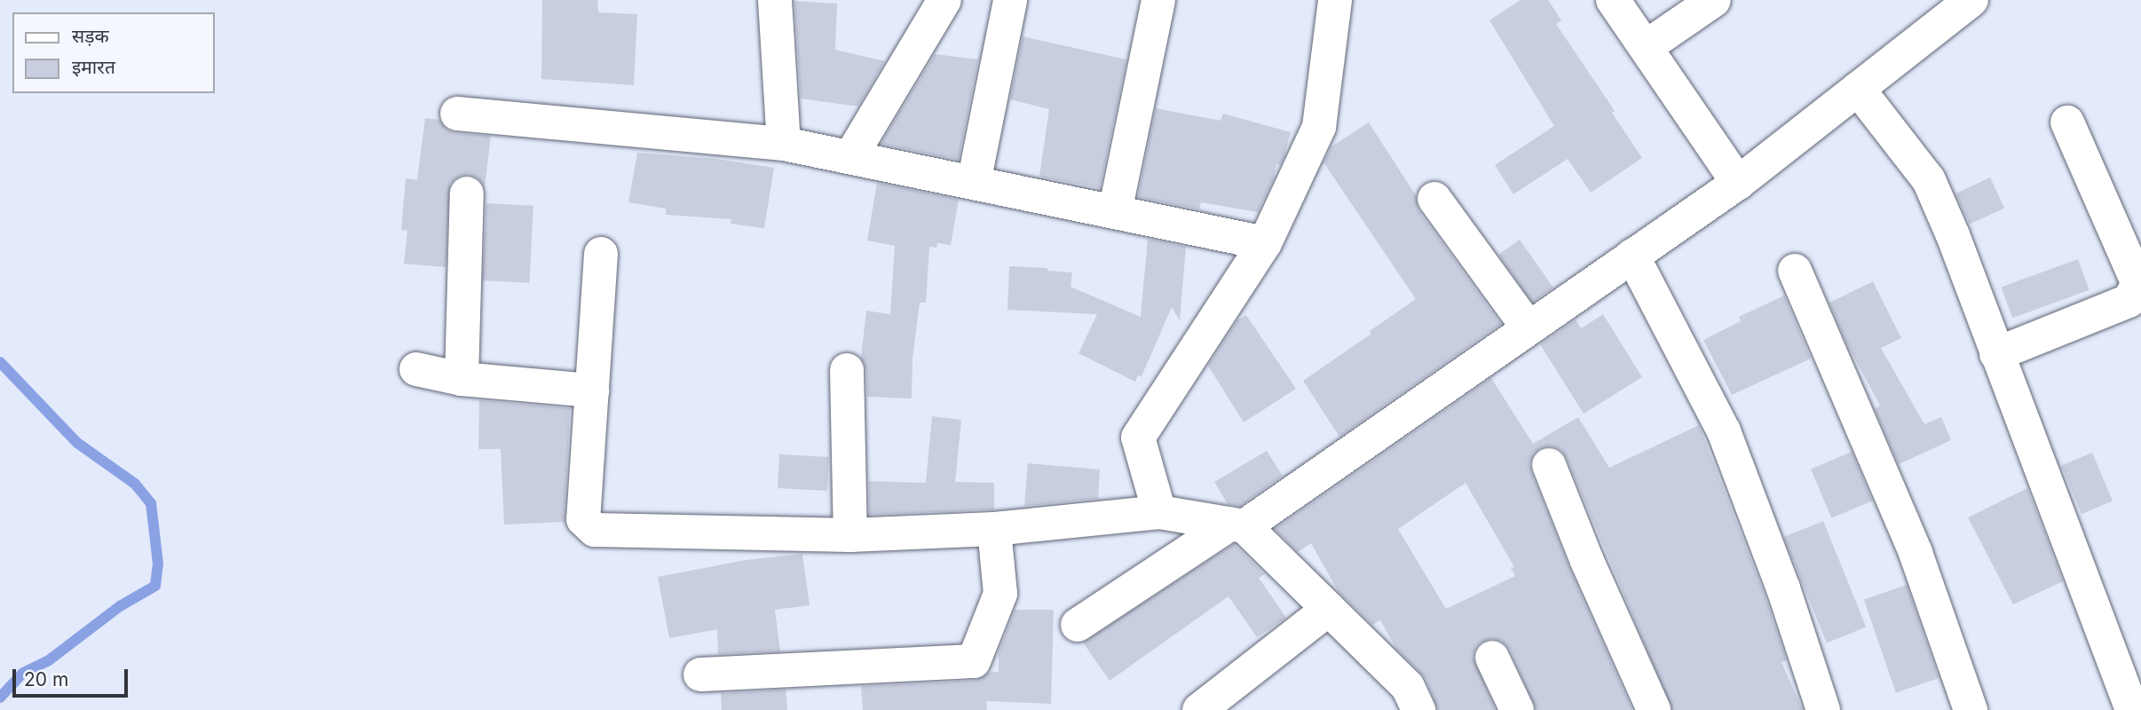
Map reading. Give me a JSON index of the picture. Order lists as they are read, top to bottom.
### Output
{
  "legend": ["सड़क", "इमारत"],
  "scale_bar": "20 m"
}
